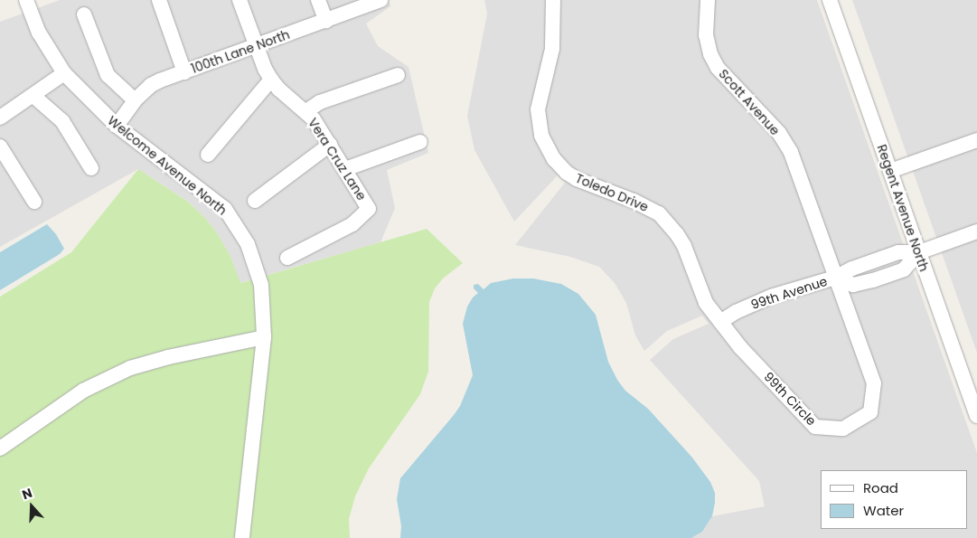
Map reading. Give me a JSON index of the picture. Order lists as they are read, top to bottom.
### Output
{
  "streets": {
    "street": [
      "100th Lane North",
      "Scott Avenue",
      "Vera Cruz Lane",
      "Welcome Avenue North",
      "Toledo Drive",
      "Regent Avenue North",
      "99th Avenue",
      "99th Circle"
    ]
  },
  "crossings": [
    ["100th Lane North", "Vera Cruz Lane"],
    ["100th Lane North", "Welcome Avenue North"],
    ["Scott Avenue", "99th Avenue"],
    ["Scott Avenue", "99th Circle"],
    ["Toledo Drive", "99th Avenue"],
    ["Toledo Drive", "99th Circle"],
    ["Regent Avenue North", "99th Avenue"],
    ["99th Avenue", "99th Circle"]
  ],
  "legend": ["Road", "Water"],
  "north": "top"
}
